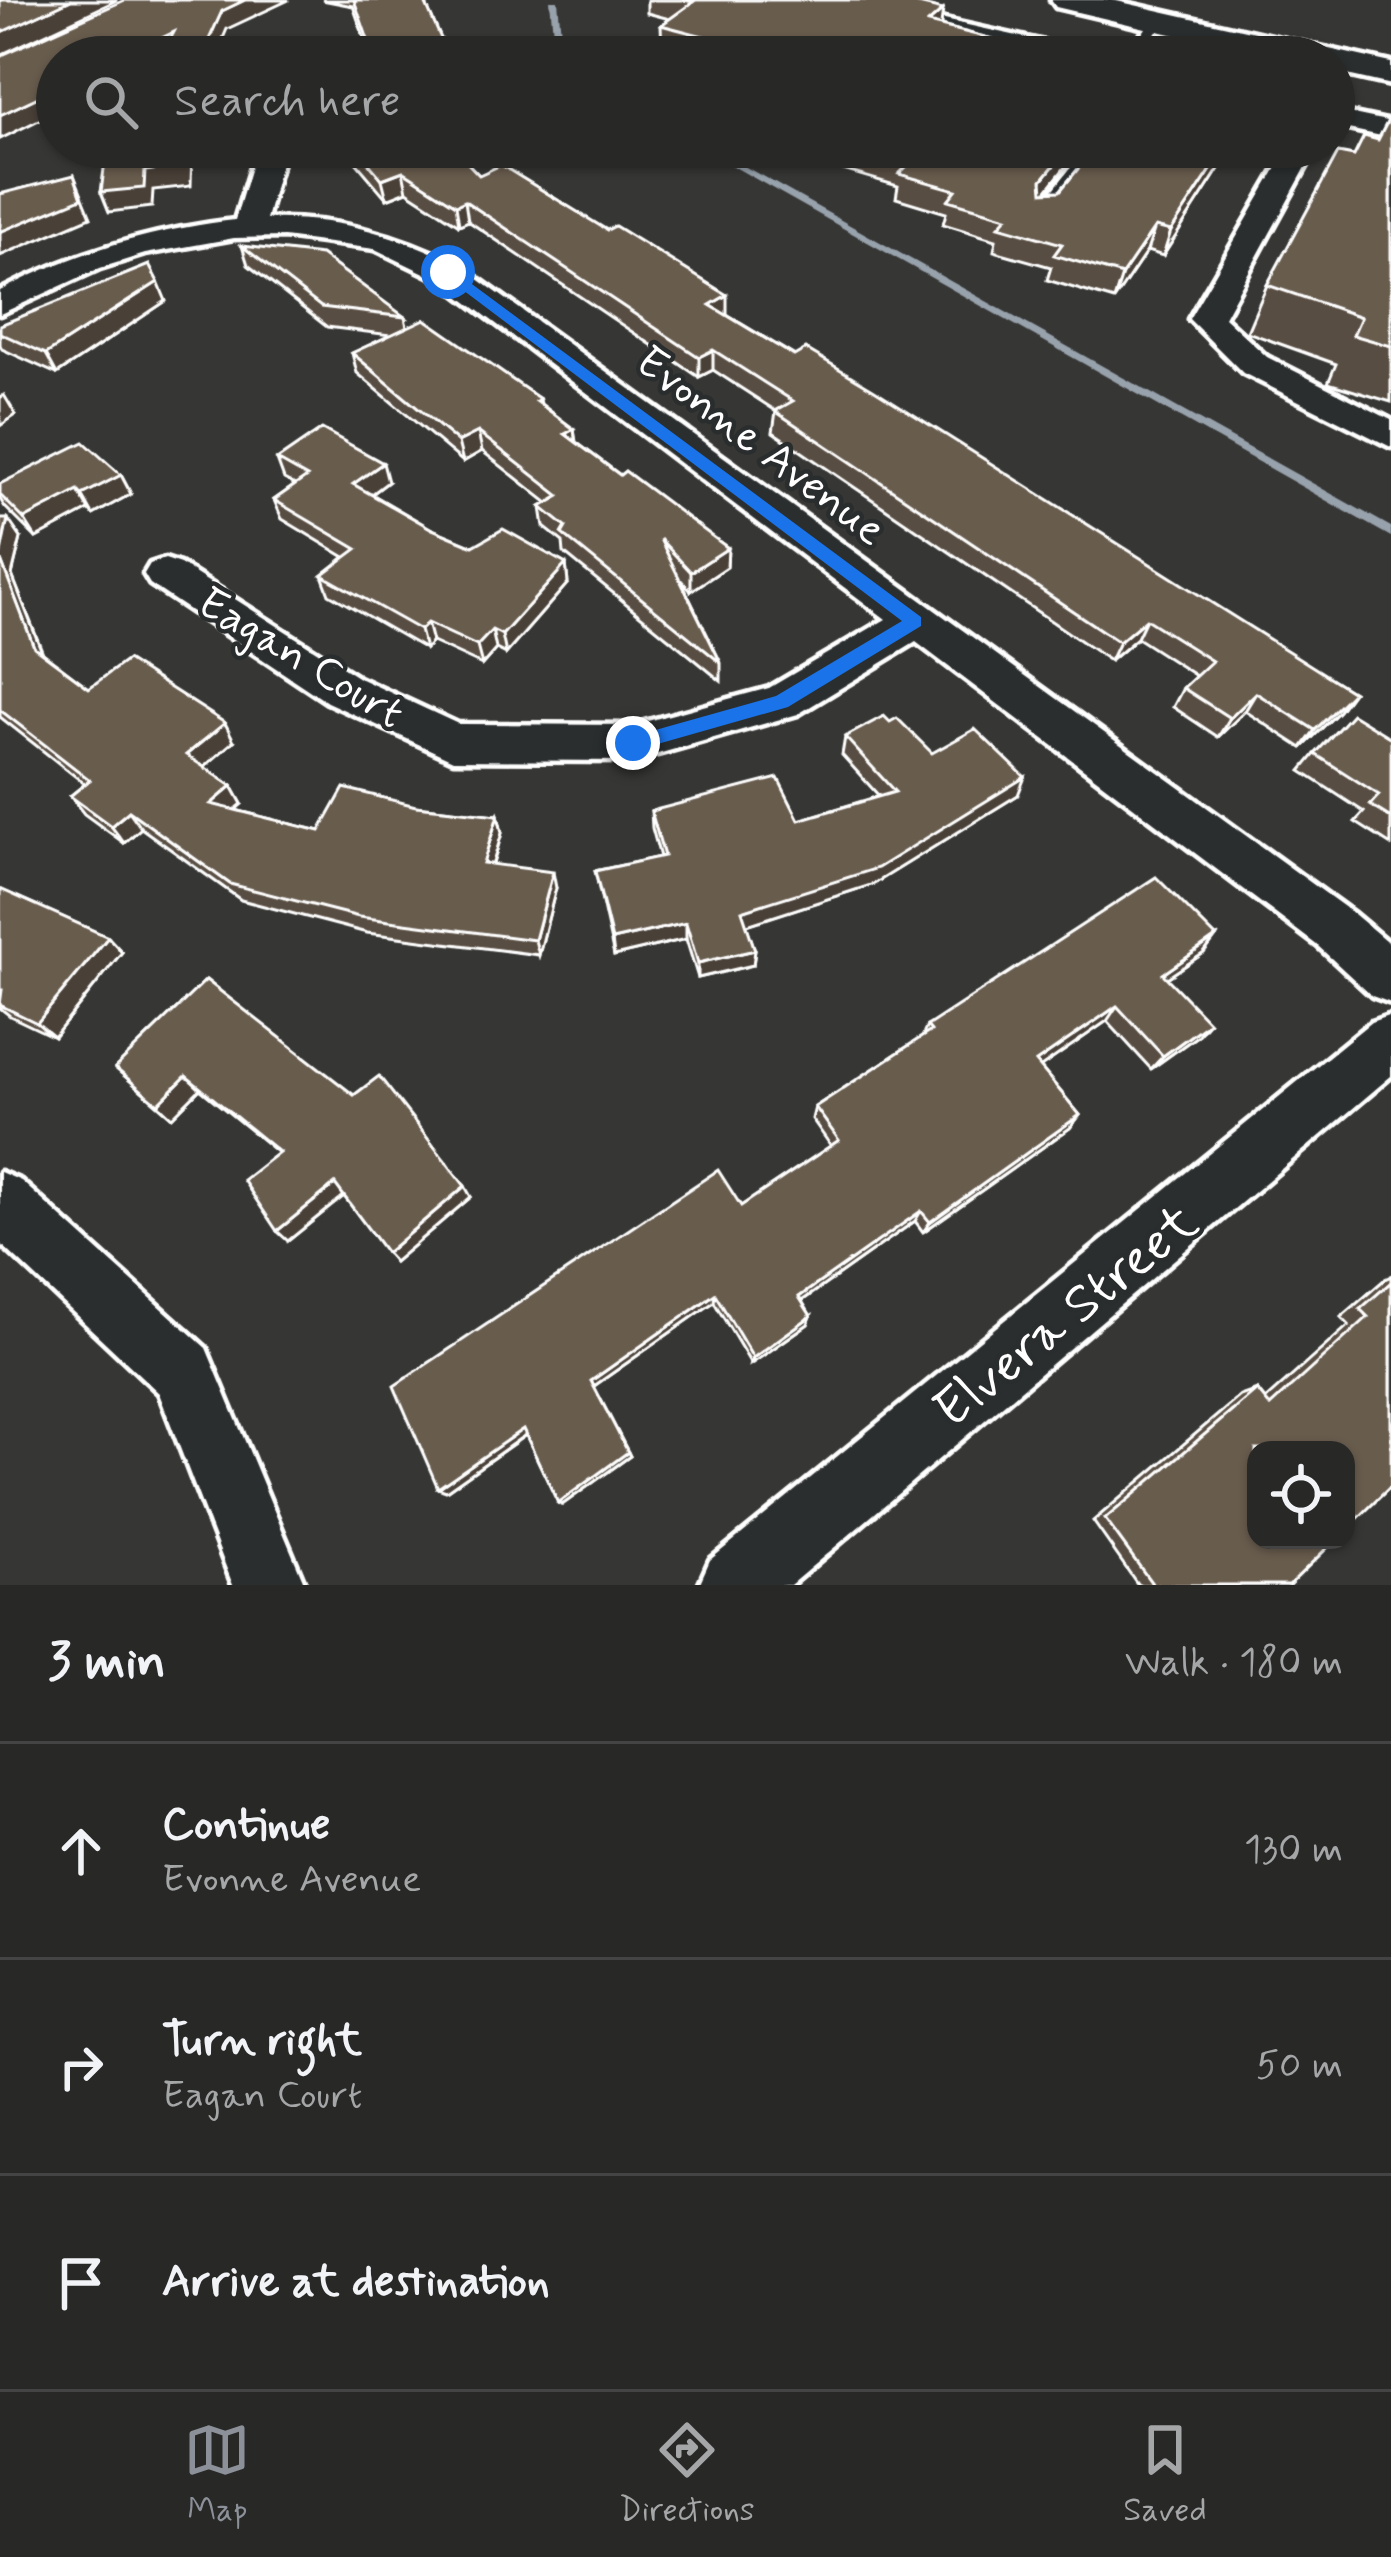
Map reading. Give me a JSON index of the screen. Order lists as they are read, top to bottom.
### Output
{
  "streets": {
    "street": ["Evonne Avenue", "Eagan Court", "Elvera Street"]
  },
  "crossings": [
    ["Evonne Avenue", "Eagan Court"]
  ],
  "page": {
    "search": "Search here",
    "heading": ["3 min", "Walk · 180 m"],
    "list": [
      ["Continue", "Evonne Avenue", "130 m"],
      ["Turn right", "Eagan Court", "50 m"],
      "Arrive at destination"
    ],
    "nav": ["Map", "Directions", "Saved"]
  }
}
